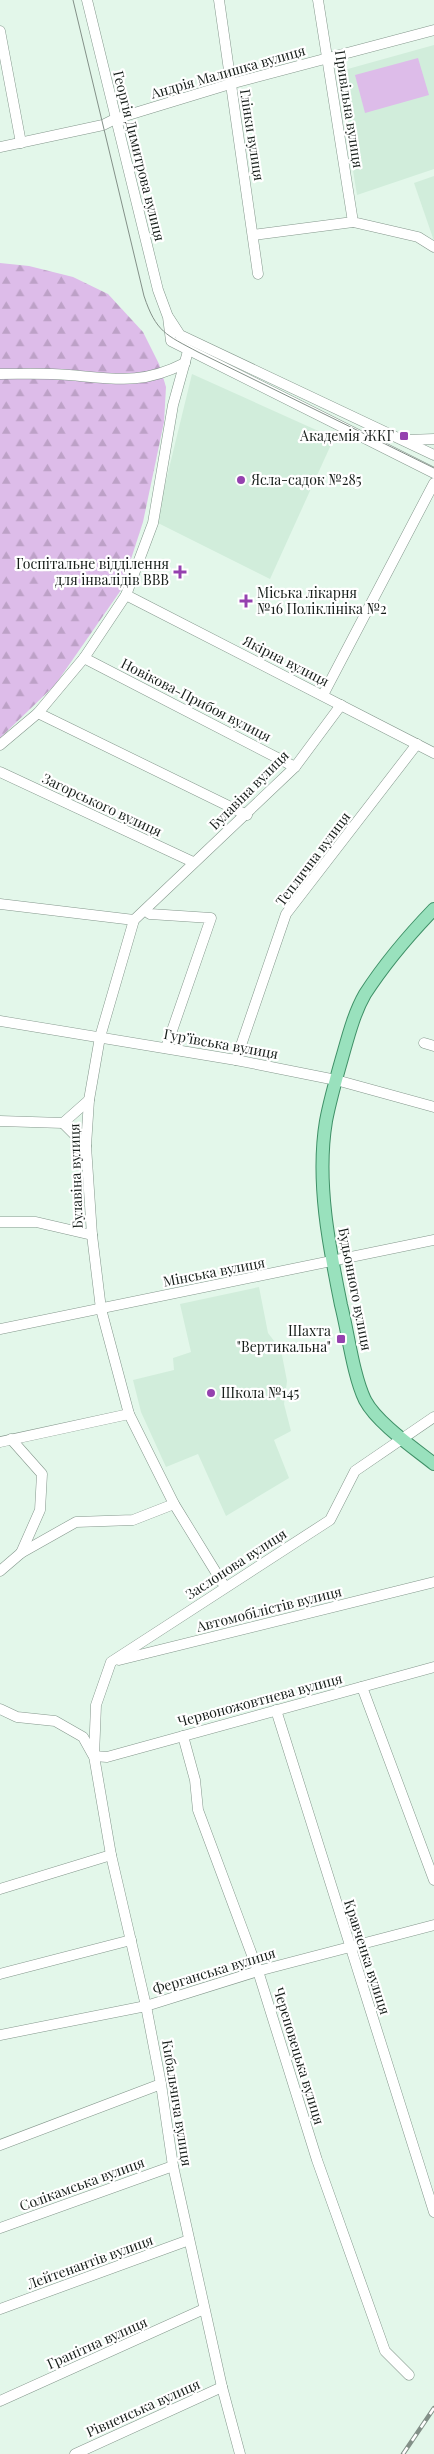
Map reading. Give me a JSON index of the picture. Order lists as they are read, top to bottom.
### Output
{
  "streets": {
    "main road": ["Будьонного вулиця"],
    "street": [
      "Андрія Малишка вулиця",
      "Привільна вулиця",
      "Глінки вулиця",
      "Георгія Димитрова вулиця",
      "Якірна вулиця",
      "Новікова-Прибоя вулиця",
      "Булавіна вулиця",
      "Загорського вулиця",
      "Теплична вулиця",
      "Гур’ївська вулиця",
      "Мінська вулиця",
      "Заслонова вулиця",
      "Автомобілістів вулиця",
      "Червоножовтнева вулиця",
      "Кравченка вулиця",
      "Ферганська вулиця",
      "Череповецька вулиця",
      "Кибальчича вулиця",
      "Солікамська вулиця",
      "Лейтенантів вулиця",
      "Гранітна вулиця",
      "Рівненська вулиця"
    ]
  },
  "crossings": [
    ["Андрія Малишка вулиця", "Привільна вулиця"],
    ["Андрія Малишка вулиця", "Глінки вулиця"],
    ["Андрія Малишка вулиця", "Георгія Димитрова вулиця"],
    ["Якірна вулиця", "Булавіна вулиця"],
    ["Якірна вулиця", "Теплична вулиця"],
    ["Новікова-Прибоя вулиця", "Булавіна вулиця"],
    ["Булавіна вулиця", "Загорського вулиця"],
    ["Булавіна вулиця", "Гур’ївська вулиця"],
    ["Булавіна вулиця", "Мінська вулиця"],
    ["Булавіна вулиця", "Заслонова вулиця"],
    ["Теплична вулиця", "Гур’ївська вулиця"],
    ["Гур’ївська вулиця", "Будьонного вулиця"],
    ["Мінська вулиця", "Будьонного вулиця"],
    ["Будьонного вулиця", "Заслонова вулиця"],
    ["Заслонова вулиця", "Автомобілістів вулиця"],
    ["Червоножовтнева вулиця", "Кравченка вулиця"],
    ["Червоножовтнева вулиця", "Череповецька вулиця"],
    ["Червоножовтнева вулиця", "Кибальчича вулиця"],
    ["Кравченка вулиця", "Ферганська вулиця"],
    ["Ферганська вулиця", "Череповецька вулиця"],
    ["Ферганська вулиця", "Кибальчича вулиця"],
    ["Кибальчича вулиця", "Солікамська вулиця"],
    ["Кибальчича вулиця", "Лейтенантів вулиця"],
    ["Кибальчича вулиця", "Гранітна вулиця"],
    ["Кибальчича вулиця", "Рівненська вулиця"]
  ],
  "places": {
    "transit": ["Академія ЖКГ", "Шахта \"Вертикальна\""],
    "other": ["Ясла-садок №285", "Школа №145"],
    "health": ["Госпітальне відділення для інвалідів ВВВ", "Міська лікарня №16 Поліклініка №2"]
  }
}
